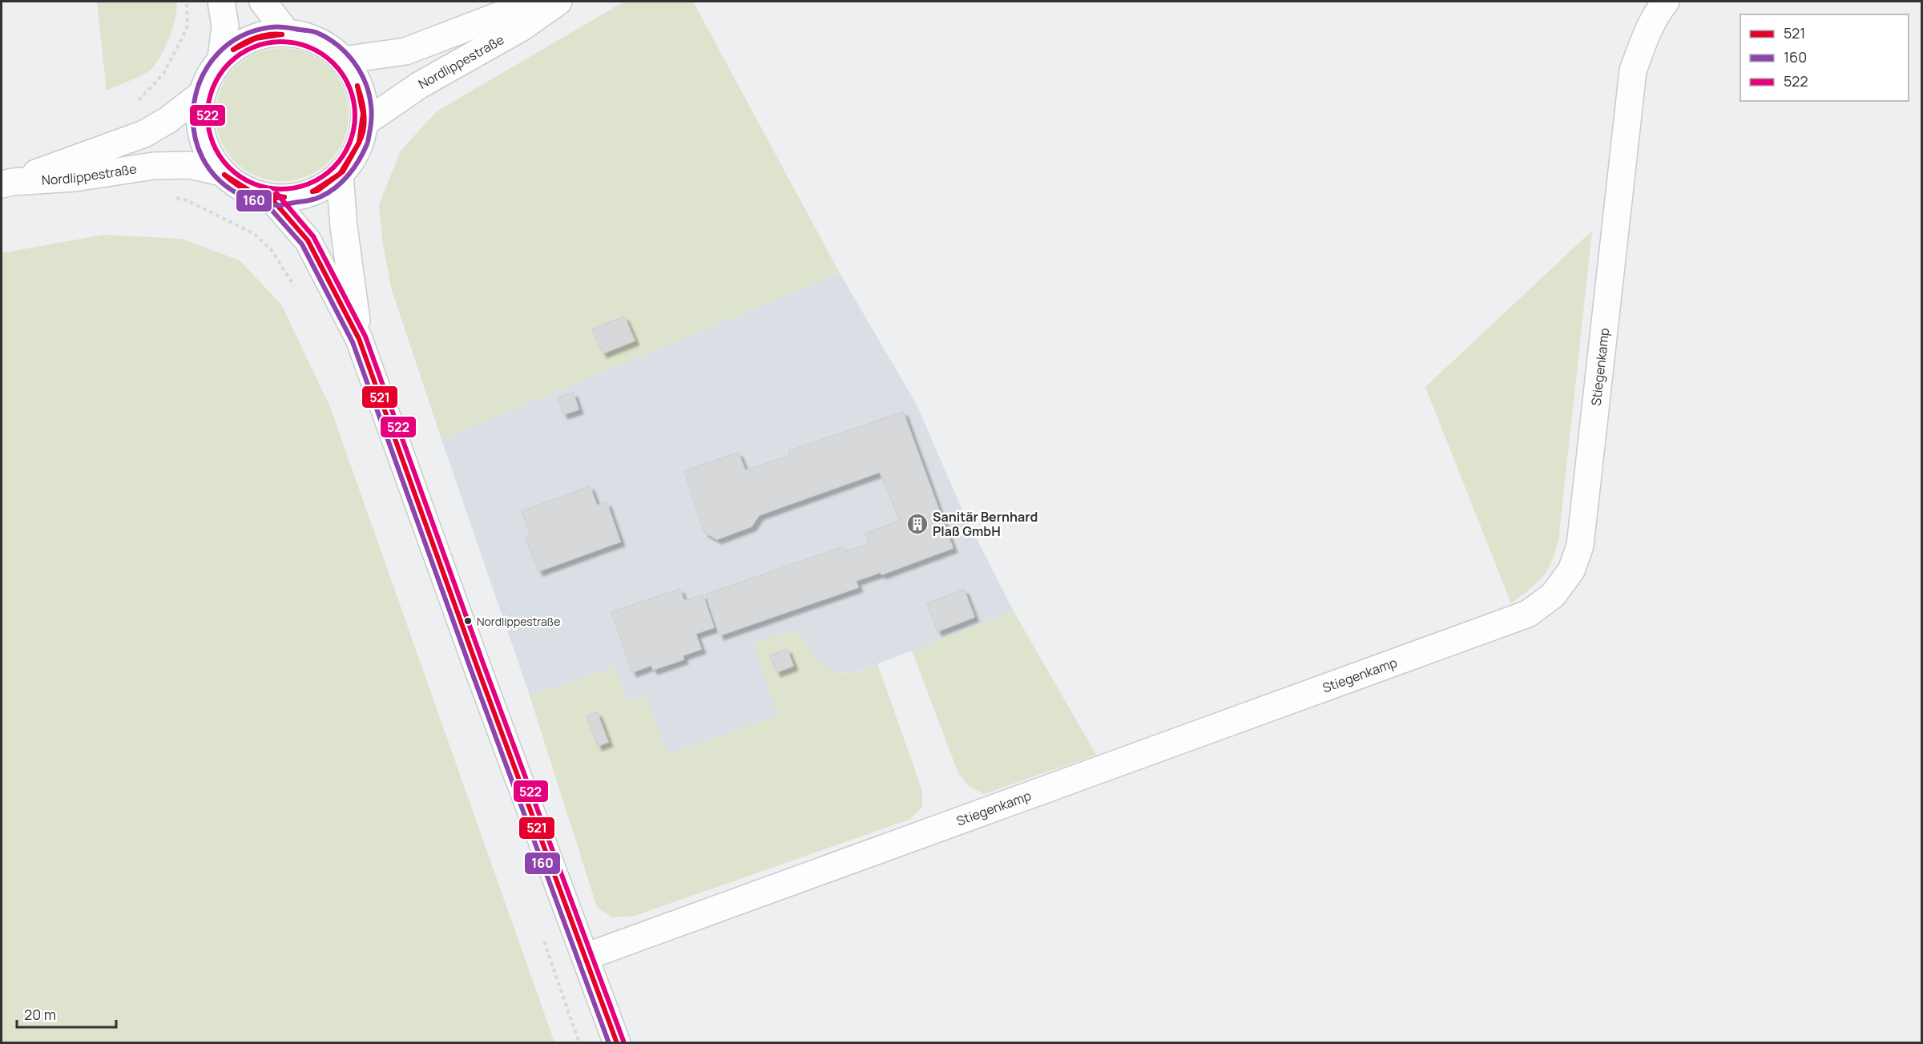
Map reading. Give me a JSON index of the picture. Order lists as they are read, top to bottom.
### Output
{
  "streets": {
    "main road": ["Nordlippestraße", "Stiegenkamp"]
  },
  "places": {
    "building": ["Sanitär Bernhard Plaß GmbH"],
    "other": ["Nordlippestraße"]
  },
  "lines": ["transit line 160", "transit line 521", "transit line 522"],
  "legend": ["521", "160", "522"],
  "scale_bar": "20 m"
}
